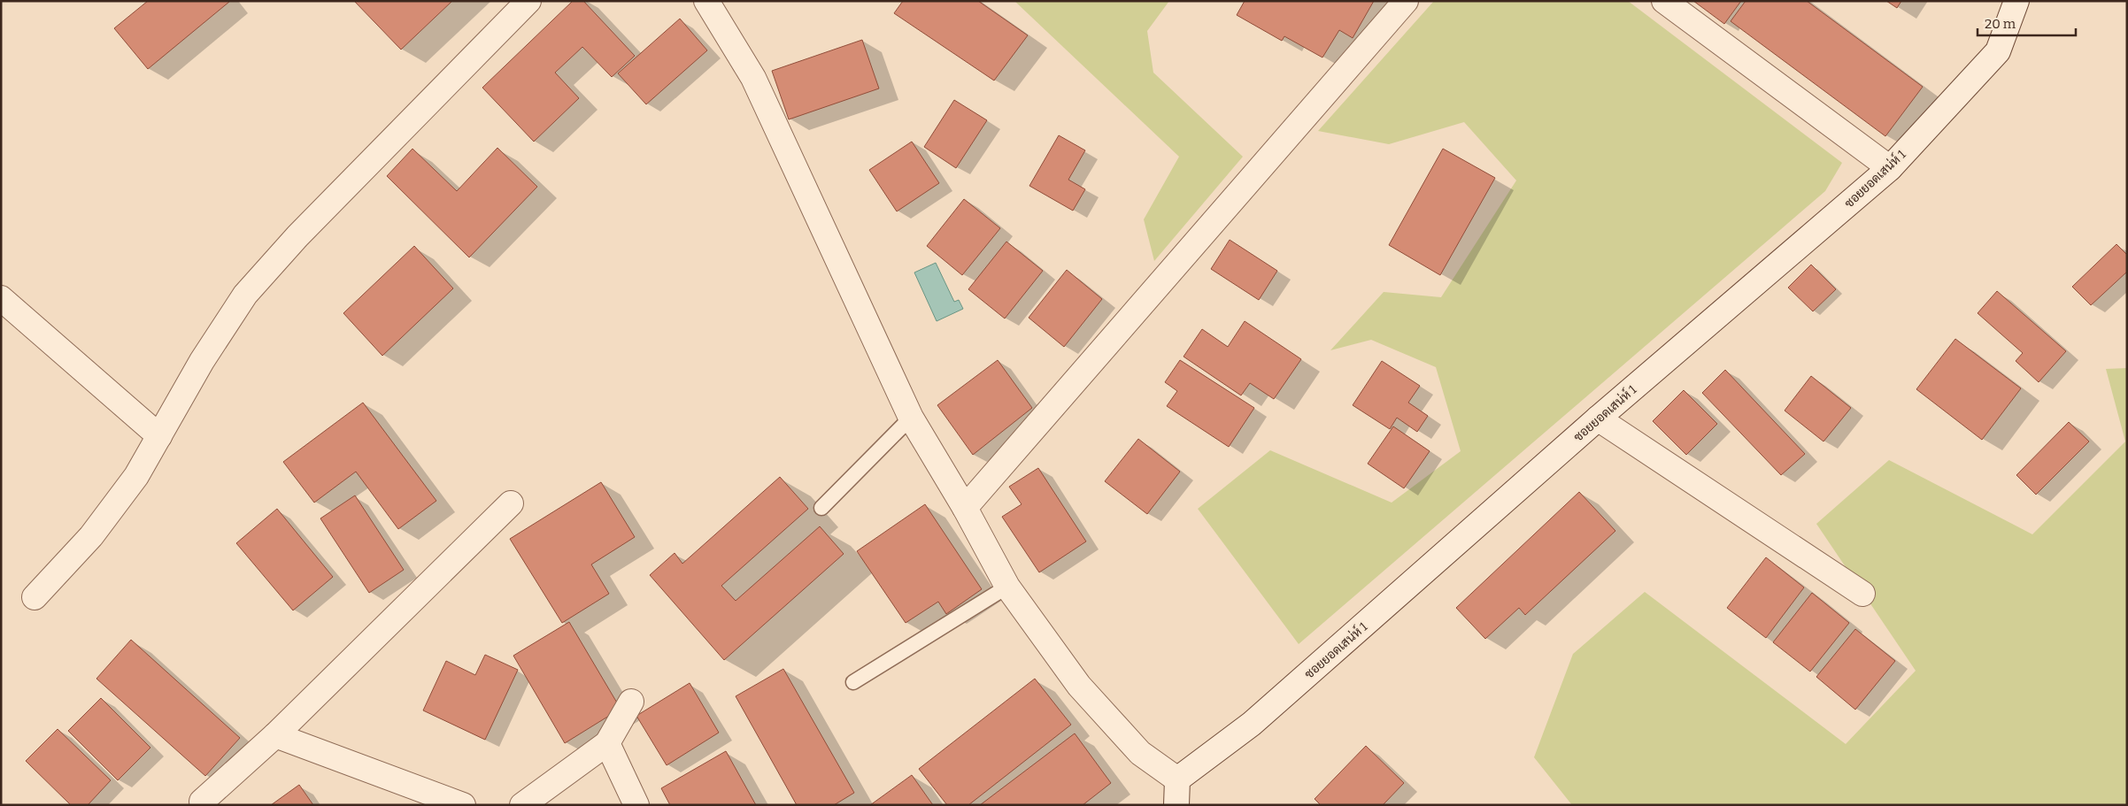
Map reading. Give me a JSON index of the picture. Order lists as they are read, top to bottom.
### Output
{
  "streets": {
    "street": ["ซอยยอดเสน่ห์ 1"]
  },
  "scale_bar": "20 m"
}
